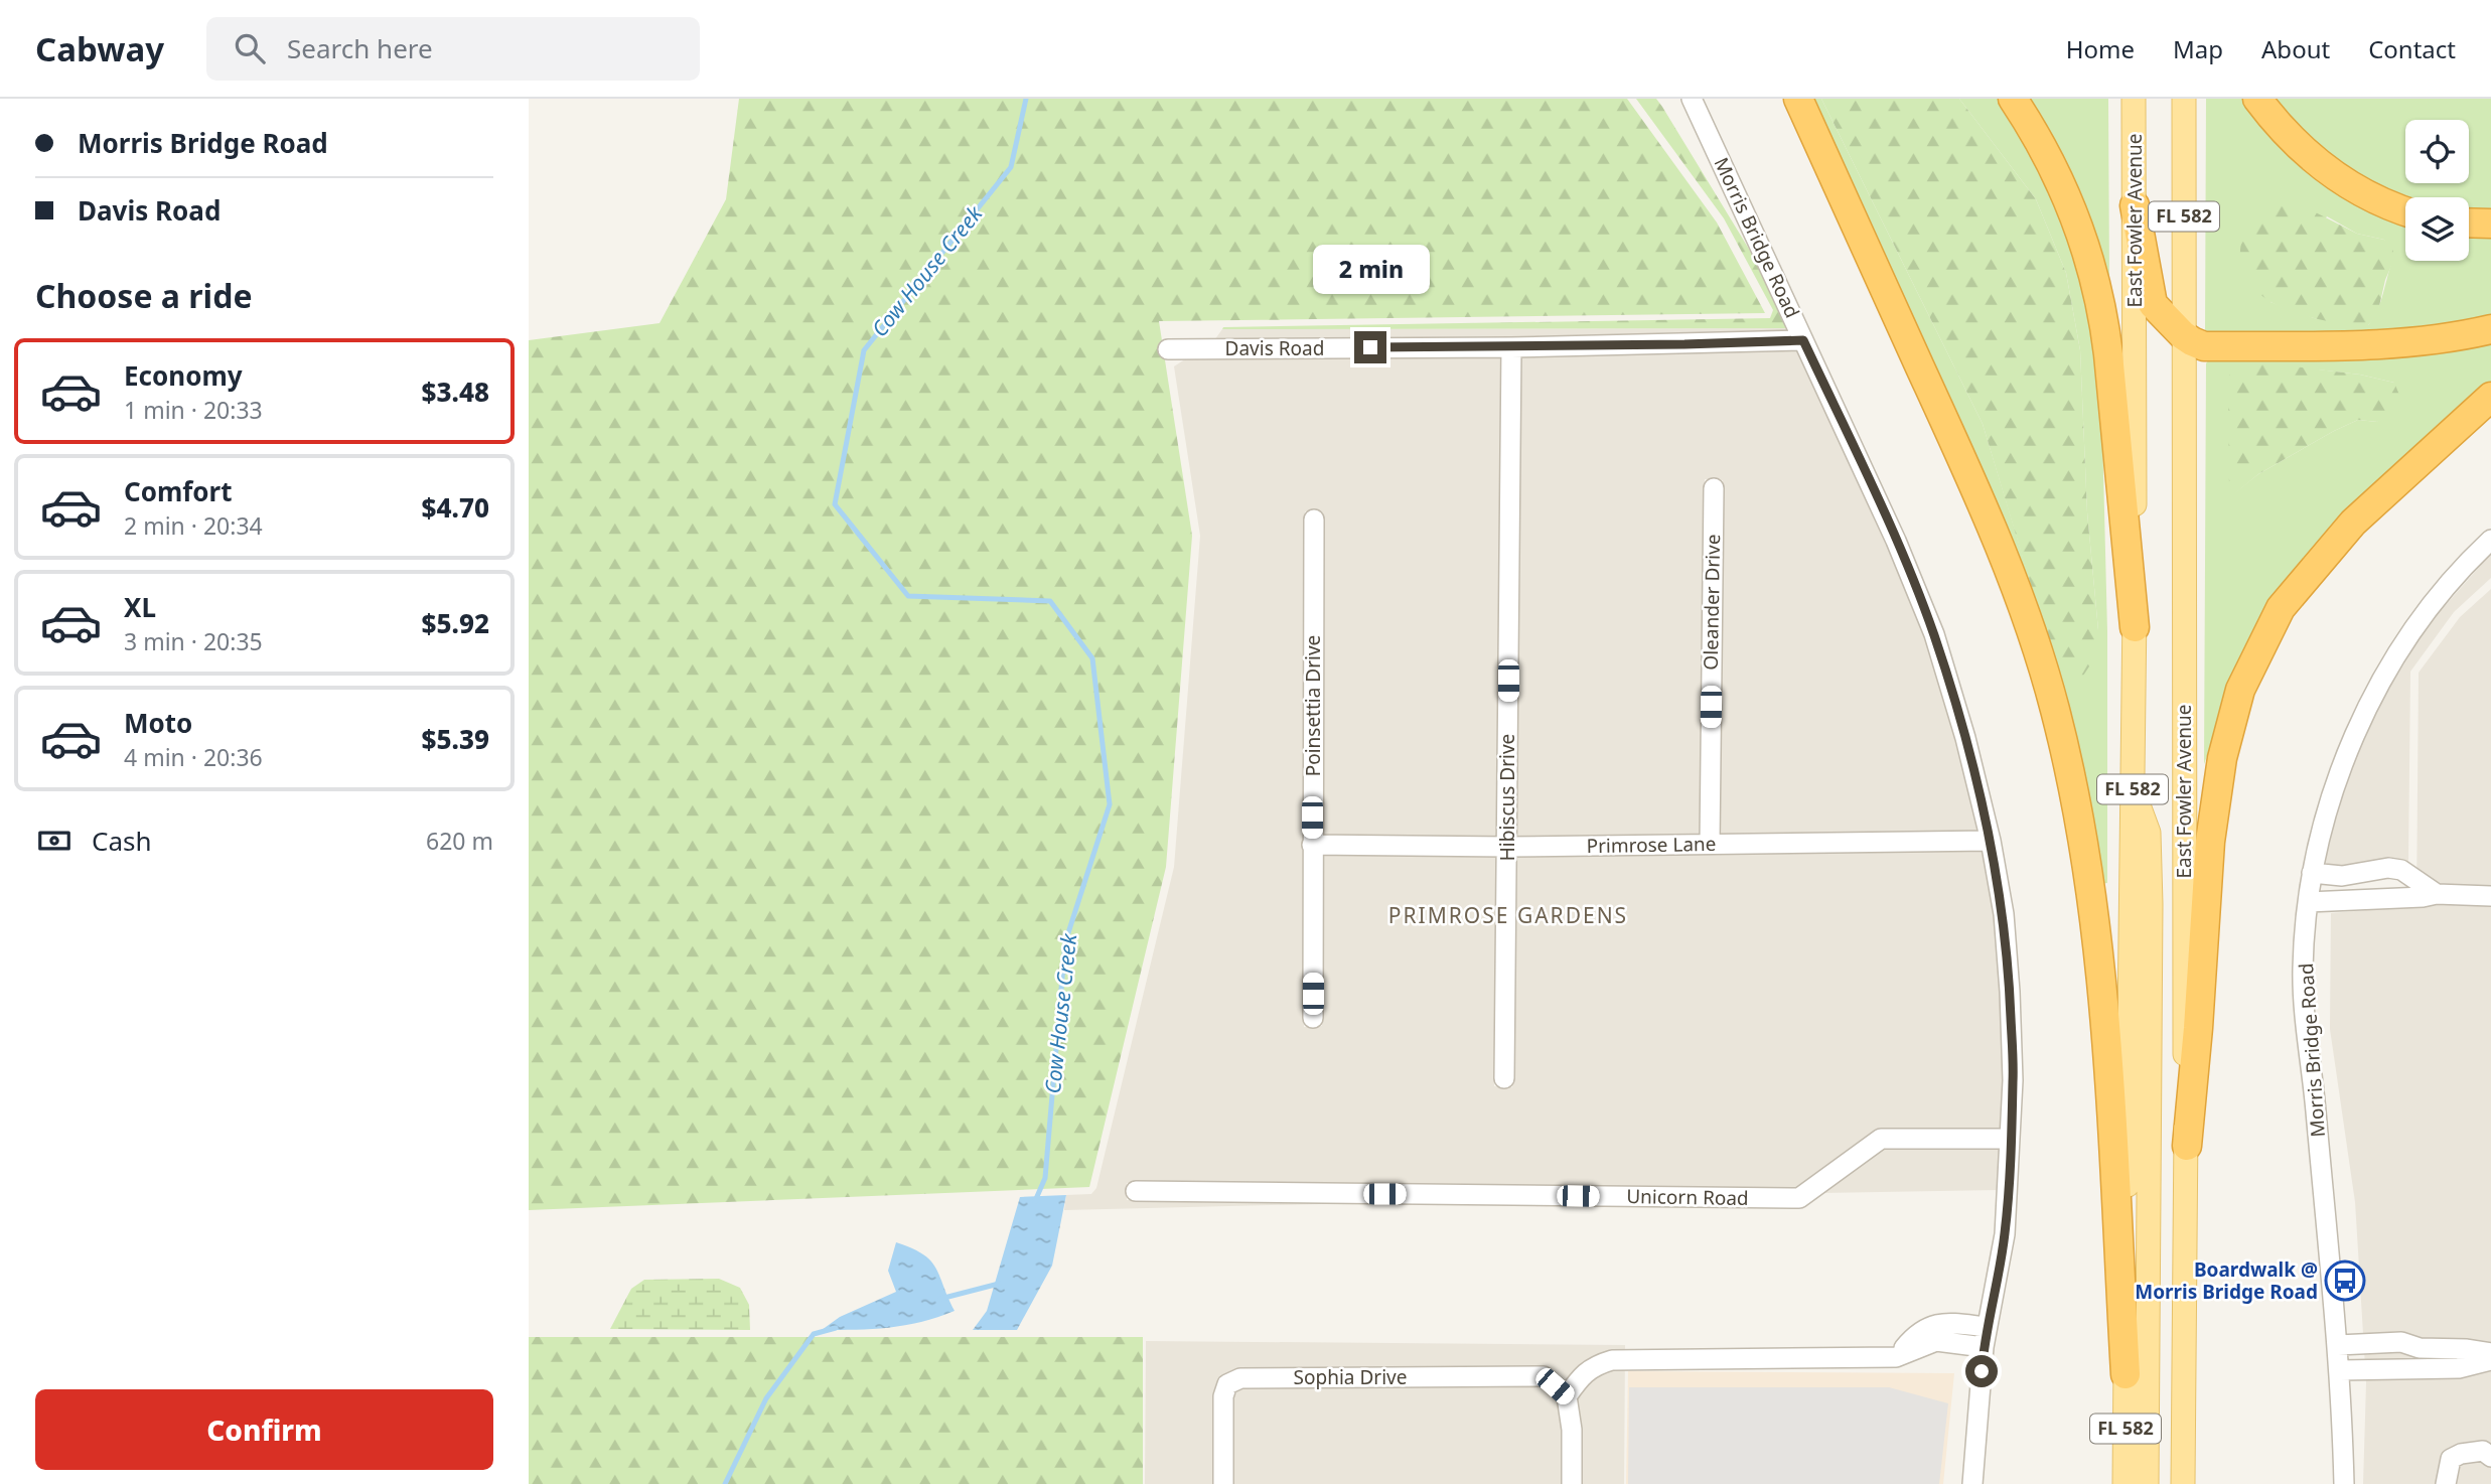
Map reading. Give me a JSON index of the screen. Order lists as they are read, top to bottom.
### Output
{
  "streets": {
    "main road": ["FL 582", "East Fowler Avenue"],
    "street": [
      "Morris Bridge Road",
      "Davis Road",
      "Oleander Drive",
      "Poinsettia Drive",
      "Hibiscus Drive",
      "Primrose Lane",
      "Unicorn Road",
      "Sophia Drive"
    ]
  },
  "crossings": [
    ["Morris Bridge Road", "Davis Road"],
    ["Morris Bridge Road", "Primrose Lane"],
    ["Morris Bridge Road", "Unicorn Road"],
    ["Davis Road", "Hibiscus Drive"],
    ["Oleander Drive", "Primrose Lane"],
    ["Poinsettia Drive", "Primrose Lane"],
    ["Hibiscus Drive", "Primrose Lane"]
  ],
  "districts": ["PRIMROSE GARDENS"],
  "water": ["Cow House Creek"],
  "places": {
    "bus stop": ["Boardwalk @ Morris Bridge Road"]
  },
  "page": {
    "header": "Cabway",
    "search": "Search here",
    "nav": [
      "Home",
      "Map",
      "About",
      "Contact"
    ],
    "banner": ["Morris Bridge Road", "Davis Road"],
    "bubble": "2 min",
    "heading": "Choose a ride",
    "list": [
      {
        "name": "Economy",
        "note": "1 min · 20:33",
        "value": "$3.48"
      },
      {
        "name": "Comfort",
        "note": "2 min · 20:34",
        "value": "$4.70"
      },
      {
        "name": "XL",
        "note": "3 min · 20:35",
        "value": "$5.92"
      },
      {
        "name": "Moto",
        "note": "4 min · 20:36",
        "value": "$5.39"
      }
    ],
    "pay": ["Cash", "620 m"],
    "buttons": "Confirm"
  }
}
